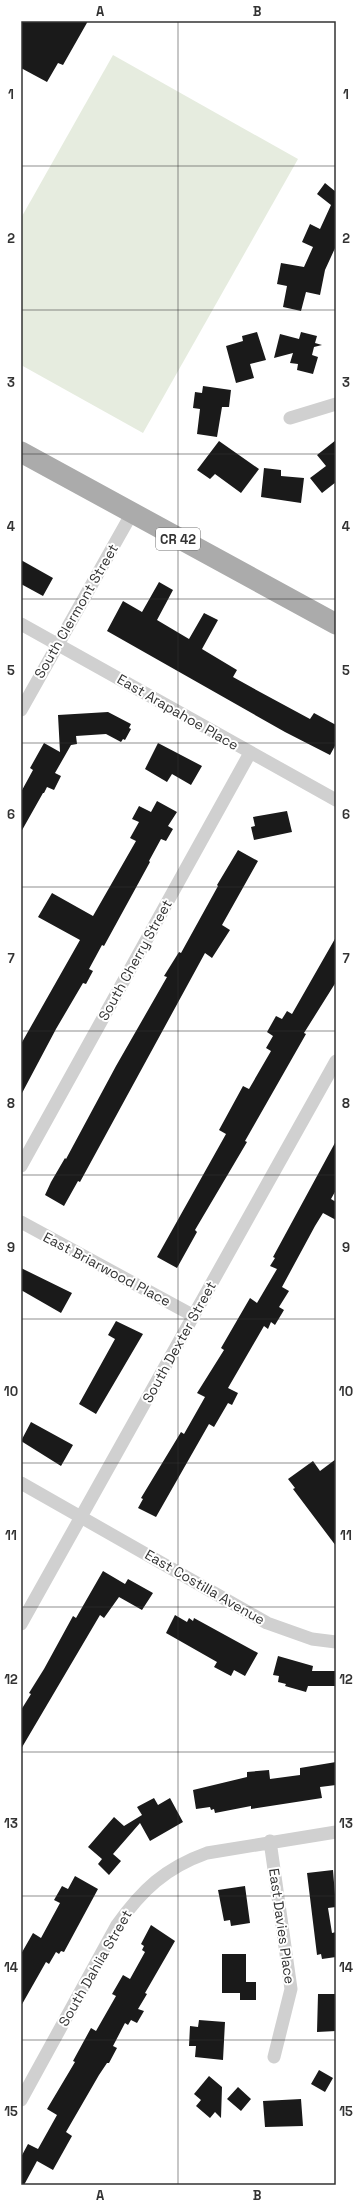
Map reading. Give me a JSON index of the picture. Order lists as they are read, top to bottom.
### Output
{
  "streets": {
    "main road": ["CR 42"],
    "street": [
      "South Clermont Street",
      "East Arapahoe Place",
      "South Cherry Street",
      "East Briarwood Place",
      "South Dexter Street",
      "East Costilla Avenue",
      "East Davies Place",
      "South Dahlia Street"
    ]
  },
  "crossings": [
    ["CR 42", "South Clermont Street"],
    ["South Clermont Street", "East Arapahoe Place"],
    ["East Arapahoe Place", "South Cherry Street"],
    ["East Briarwood Place", "South Dexter Street"],
    ["South Dexter Street", "East Costilla Avenue"],
    ["East Davies Place", "South Dahlia Street"]
  ],
  "grid": {
    "columns": ["A", "B"],
    "rows": [
      "1",
      "2",
      "3",
      "4",
      "5",
      "6",
      "7",
      "8",
      "9",
      "10",
      "11",
      "12",
      "13",
      "14",
      "15"
    ]
  }
}
